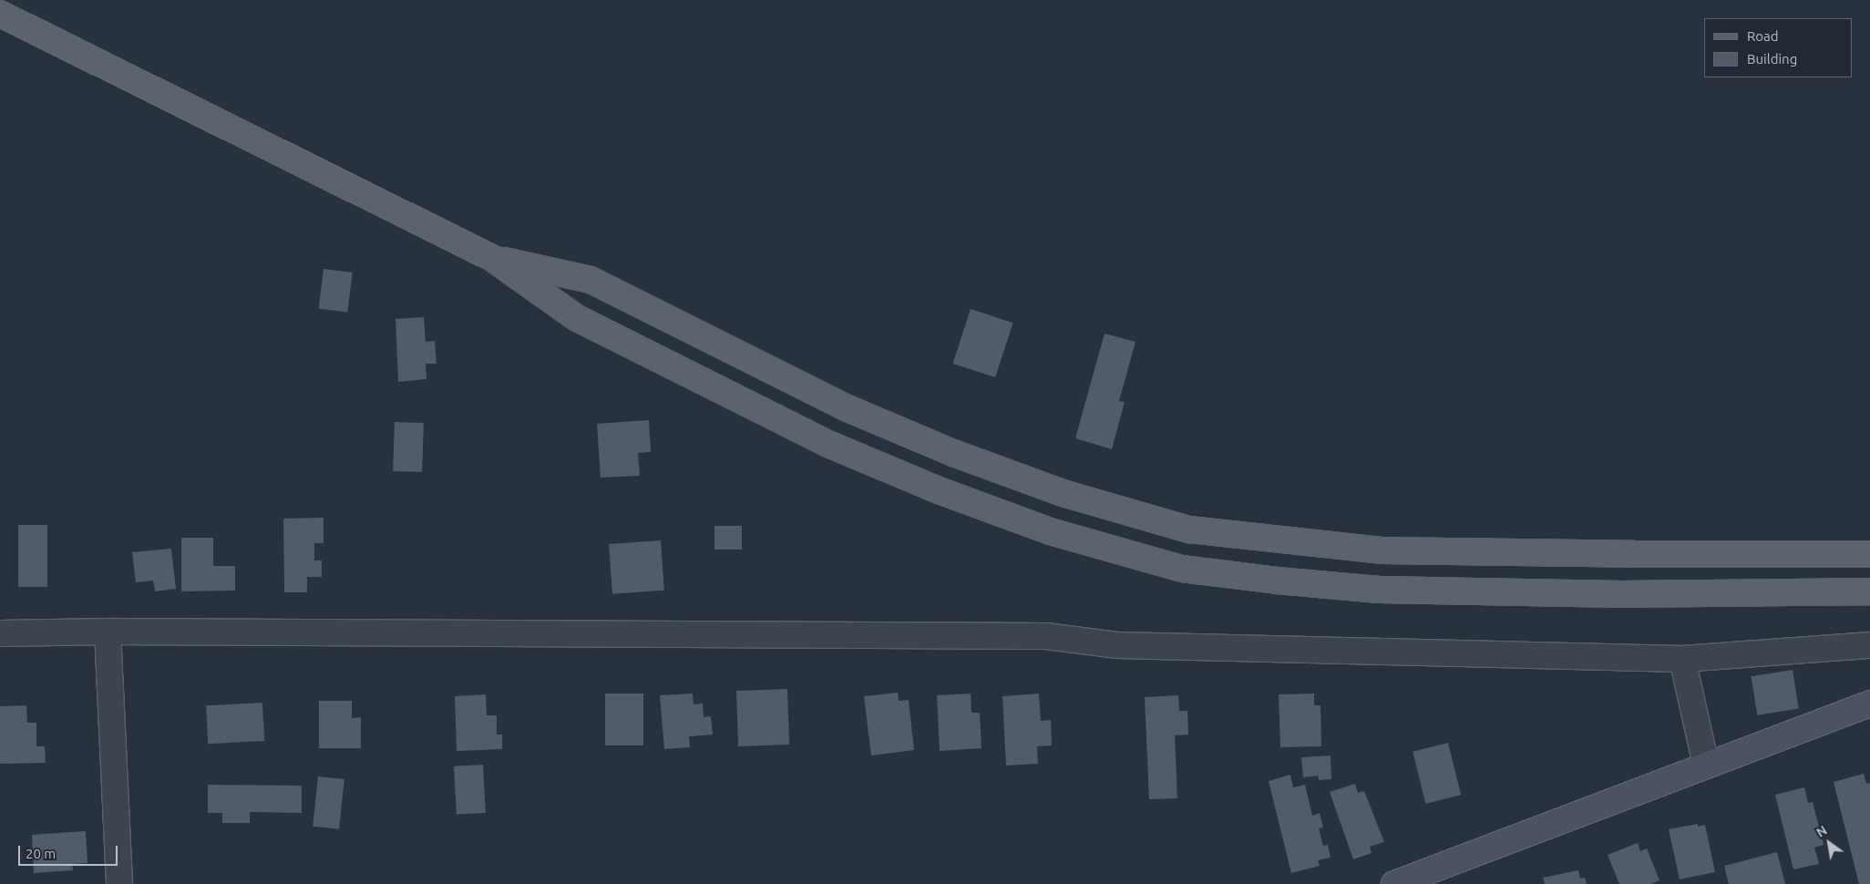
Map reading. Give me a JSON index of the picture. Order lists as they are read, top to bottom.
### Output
{
  "legend": ["Road", "Building"],
  "scale_bar": "20 m",
  "north": "top left"
}
